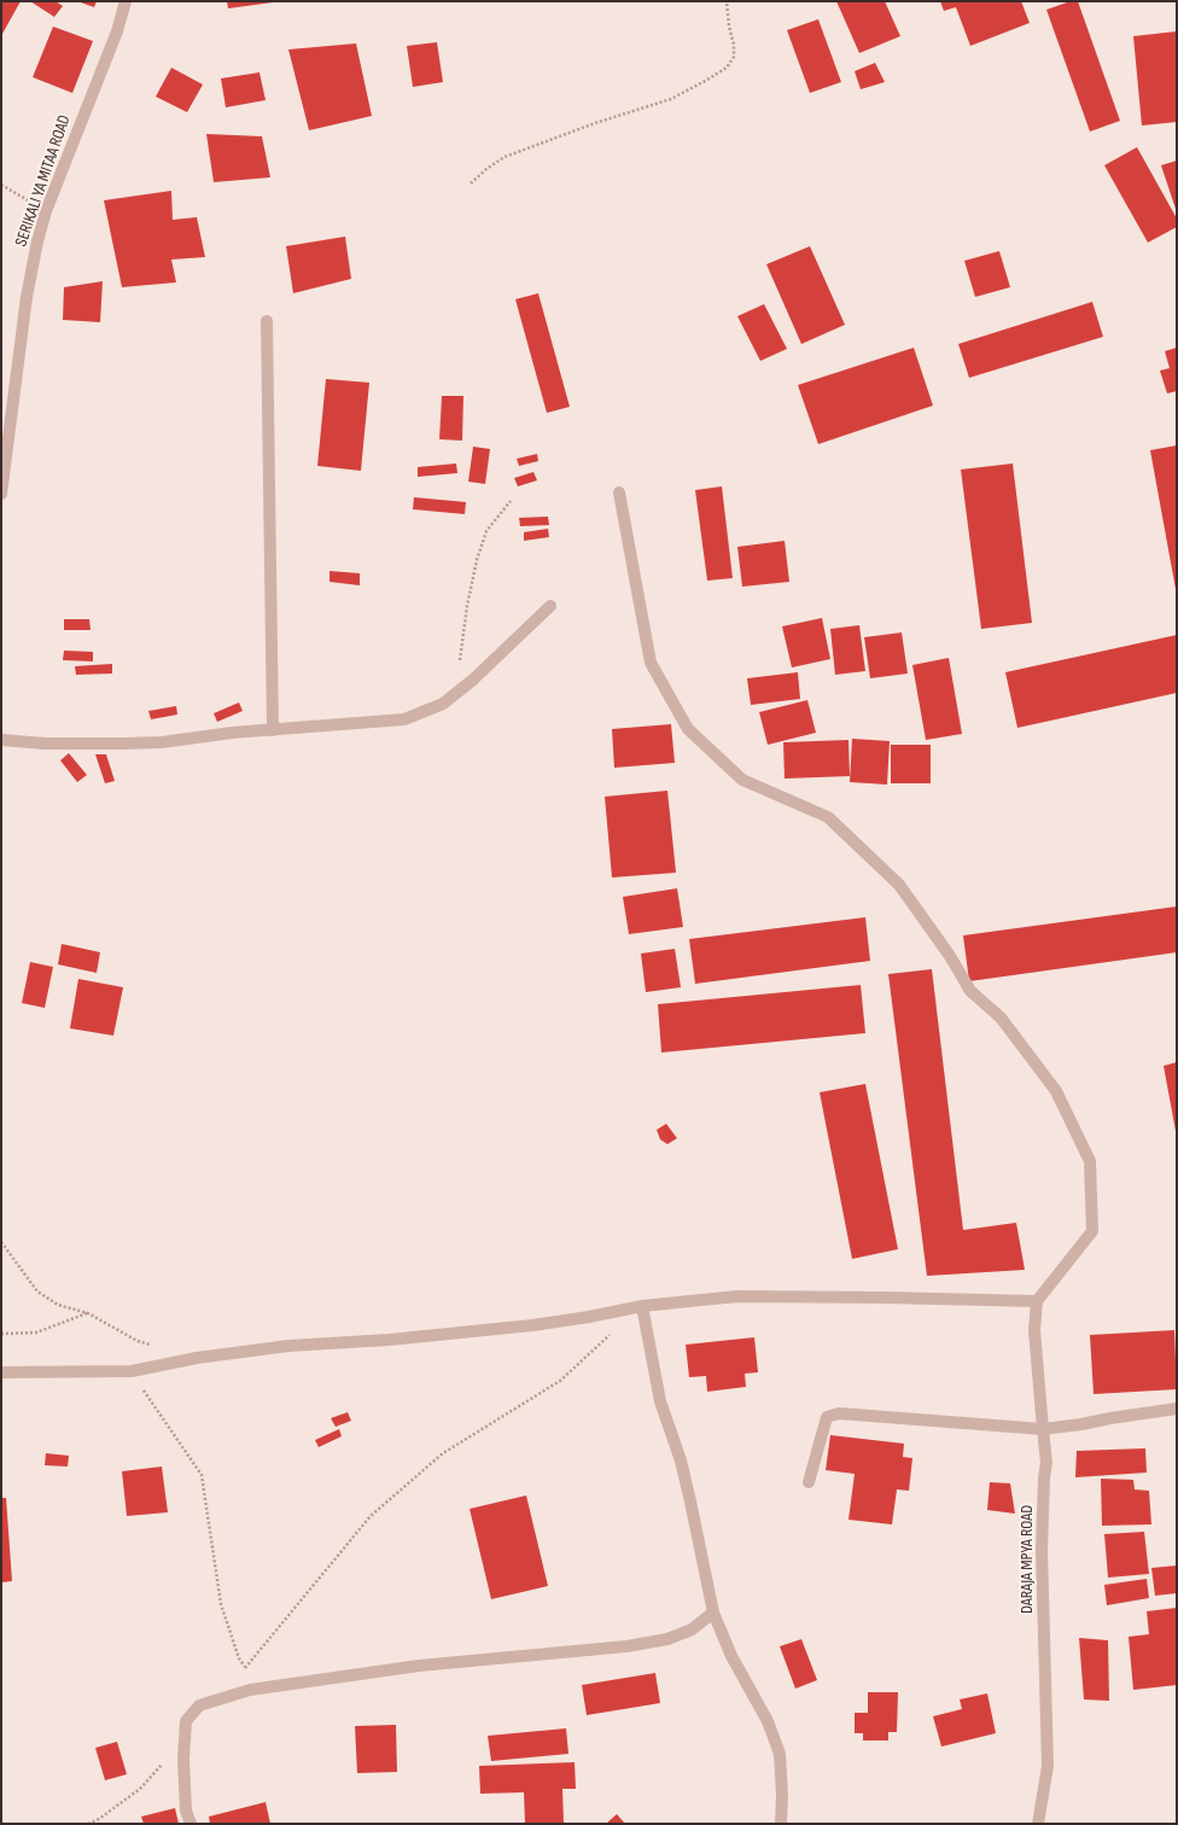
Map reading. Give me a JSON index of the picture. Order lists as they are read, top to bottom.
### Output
{
  "streets": {
    "street": ["SERIKALI YA MITAA ROAD", "DARAJA MPYA ROAD"]
  }
}
